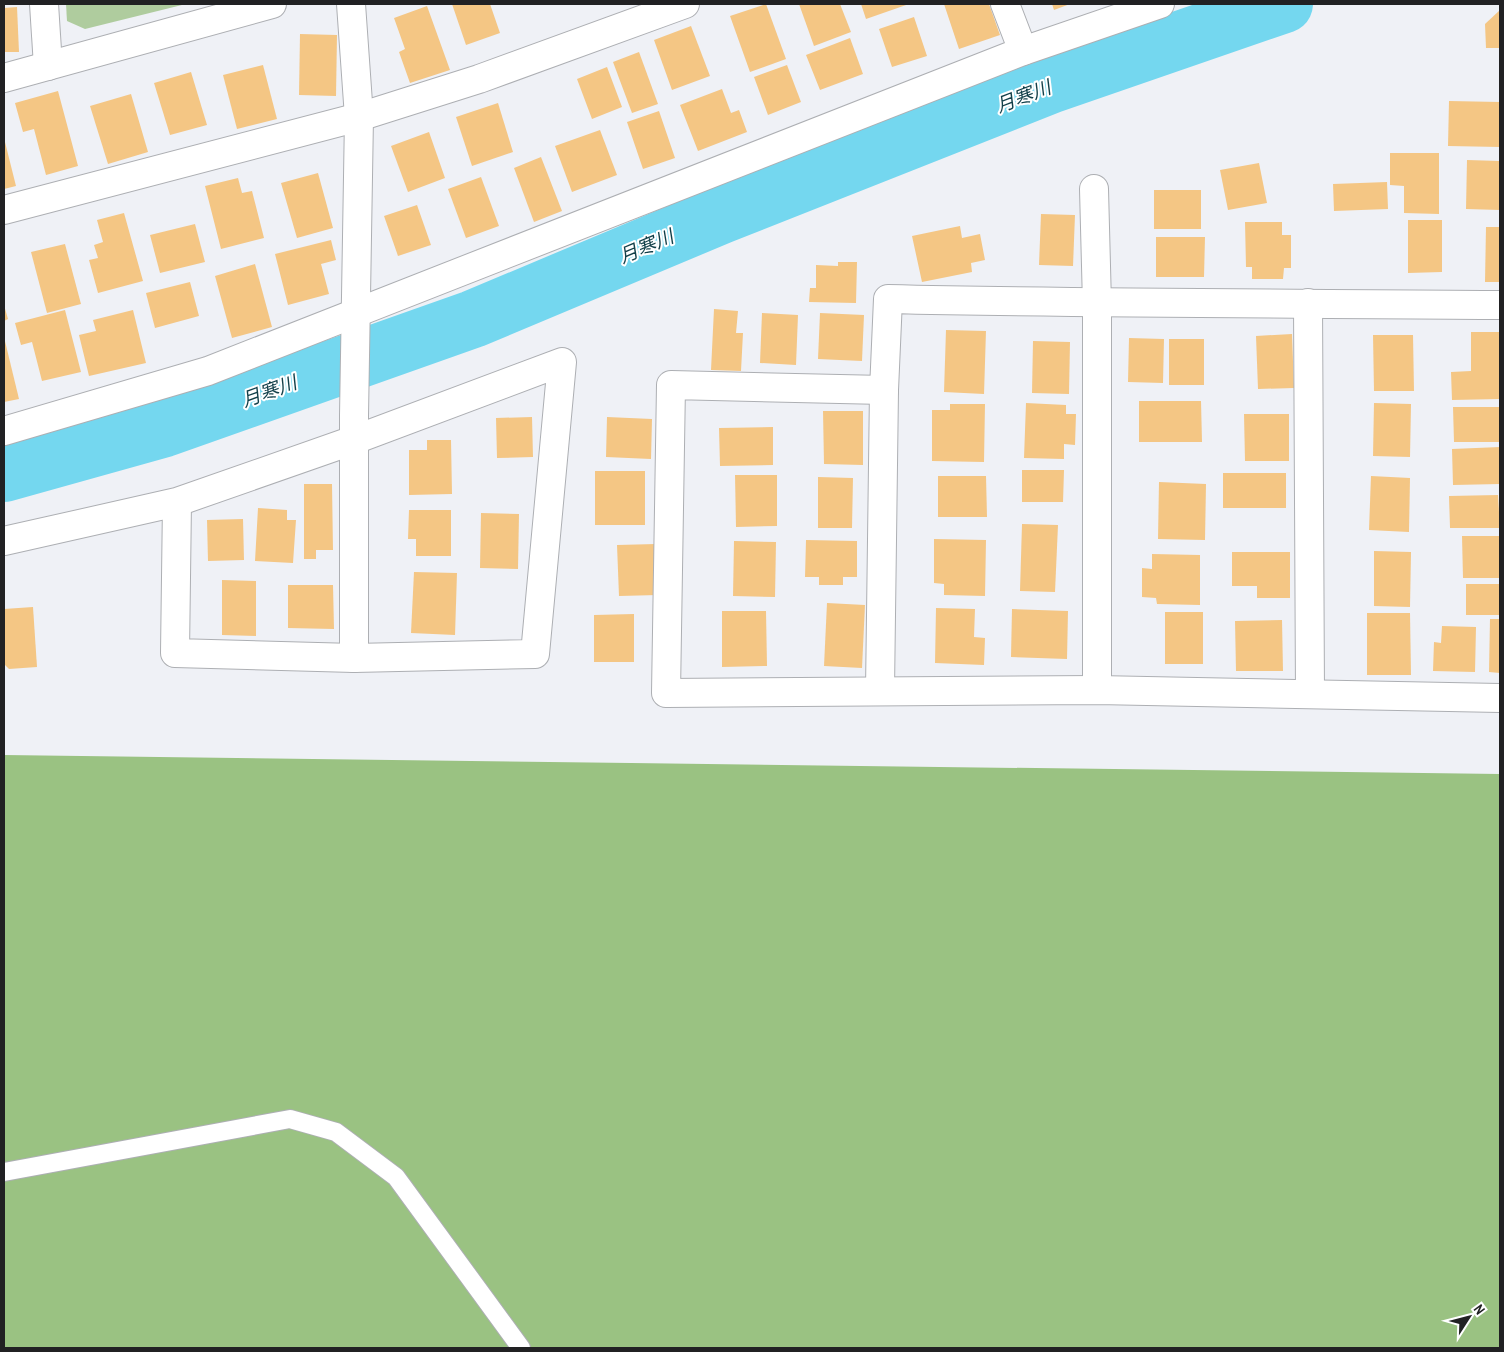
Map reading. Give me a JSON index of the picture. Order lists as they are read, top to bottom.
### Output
{
  "water": ["月寒川"],
  "north": "top right"
}
